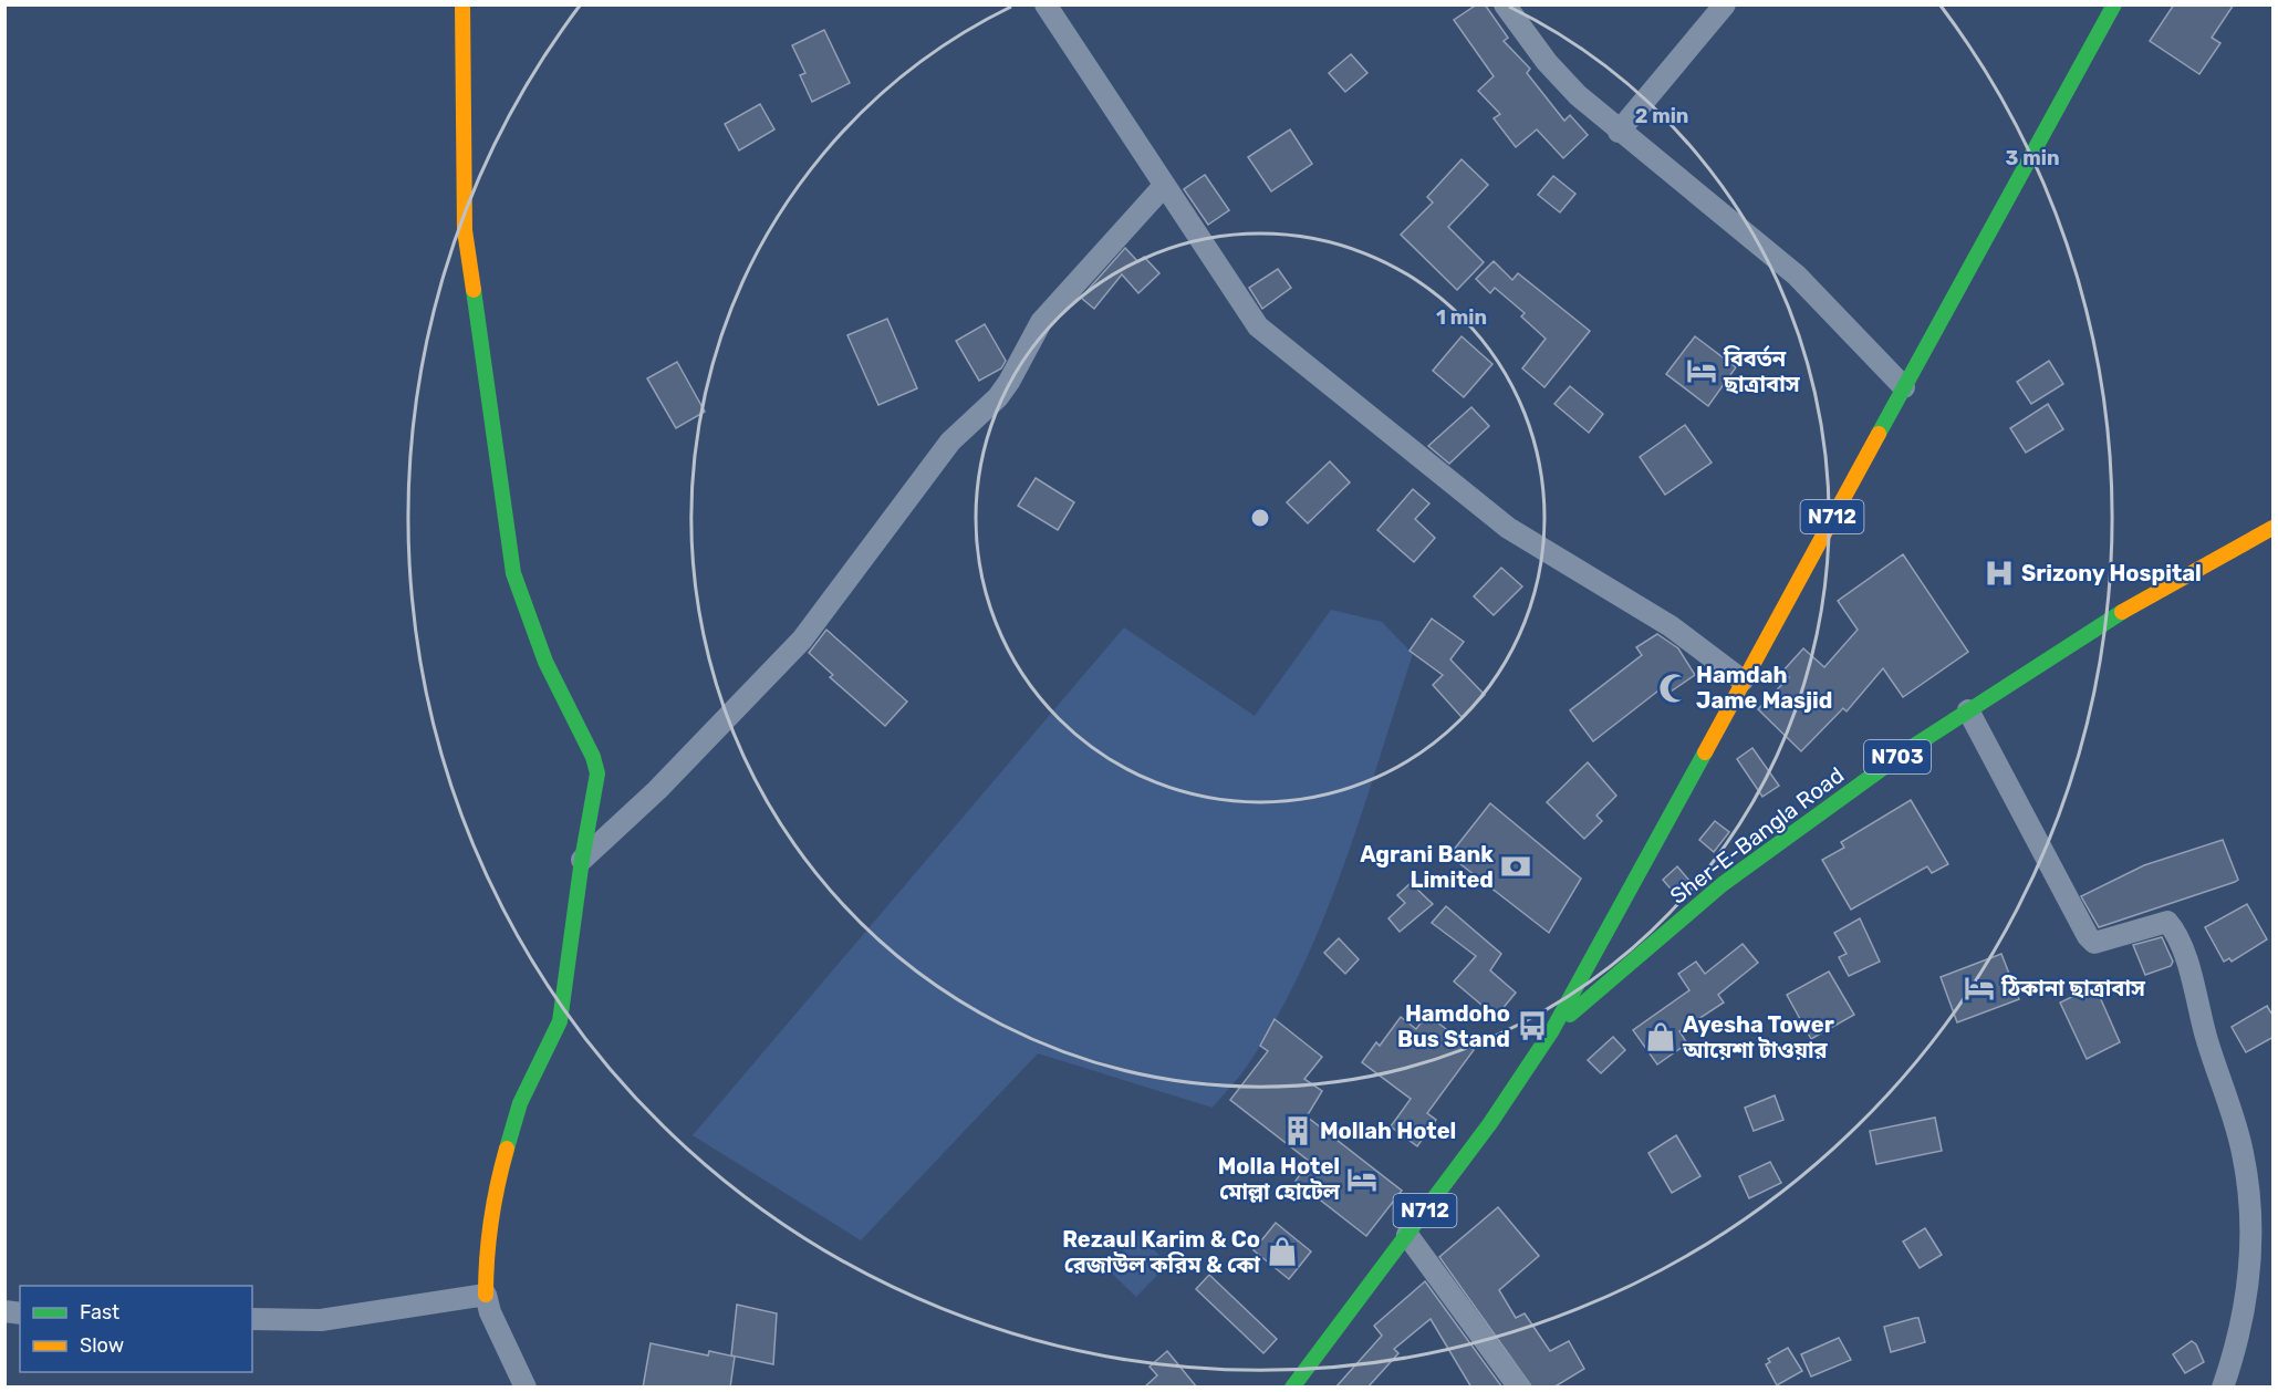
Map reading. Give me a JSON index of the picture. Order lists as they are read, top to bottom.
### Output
{
  "streets": {
    "main road": ["N712", "N703", "Sher-E-Bangla Road"]
  },
  "crossings": [
    ["N712", "Sher-E-Bangla Road"]
  ],
  "places": {
    "hotel": ["বিবর্তন ছাত্রাবাস", "ঠিকানা ছাত্রাবাস", "Molla Hotel মোল্লা হোটেল"],
    "hospital": ["Srizony Hospital"],
    "mosque": ["Hamdah Jame Masjid"],
    "bank": ["Agrani Bank Limited"],
    "bus stop": ["Hamdoho Bus Stand"],
    "shop": ["Ayesha Tower আয়েশা টাওয়ার", "Rezaul Karim & Co রেজাউল করিম & কো"],
    "building": ["Mollah Hotel"]
  },
  "legend": ["Fast", "Slow"],
  "rings": ["2 min", "3 min", "1 min"]
}
